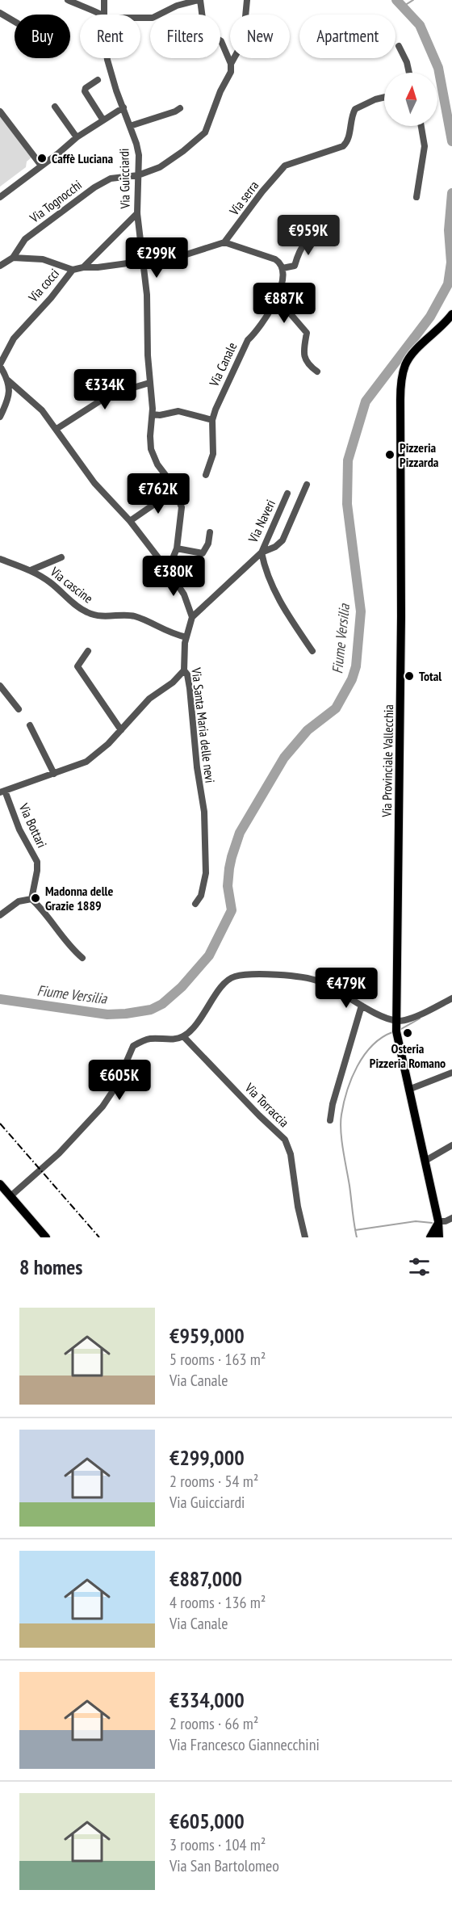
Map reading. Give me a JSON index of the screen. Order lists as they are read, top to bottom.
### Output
{
  "streets": {
    "main road": ["Via Provinciale Vallecchia"],
    "street": [
      "Via Guicciardi",
      "Via serra",
      "Via Tognocchi",
      "Via cocci",
      "Via Canale",
      "Via Naveri",
      "Via cascine",
      "Via Santa Maria delle nevi",
      "Via Bottari",
      "Via Torraccia"
    ]
  },
  "crossings": [
    ["Via Guicciardi", "Via Tognocchi"],
    ["Via Naveri", "Via Santa Maria delle nevi"],
    ["Via cascine", "Via Santa Maria delle nevi"]
  ],
  "water": ["Fiume Versilia"],
  "places": [
    "Caffè Luciana",
    "Pizzeria Pizzarda",
    "Total",
    "Madonna delle Grazie 1889",
    "Osteria Pizzeria Romano"
  ],
  "north": "top",
  "page": {
    "chip": [
      "Buy",
      "Rent",
      "Filters",
      "New",
      "Apartment"
    ],
    "price": [
      "€959K",
      "€299K",
      "€887K",
      "€334K",
      "€762K",
      "€380K",
      "€479K",
      "€605K"
    ],
    "heading": "8 homes",
    "list": [
      {
        "name": "€959,000",
        "note": "5 rooms · 163 m² · Via Canale"
      },
      {
        "name": "€299,000",
        "note": "2 rooms · 54 m² · Via Guicciardi"
      },
      {
        "name": "€887,000",
        "note": "4 rooms · 136 m² · Via Canale"
      },
      {
        "name": "€334,000",
        "note": "2 rooms · 66 m² · Via Francesco Giannecchini"
      },
      {
        "name": "€605,000",
        "note": "3 rooms · 104 m² · Via San Bartolomeo"
      }
    ]
  }
}
